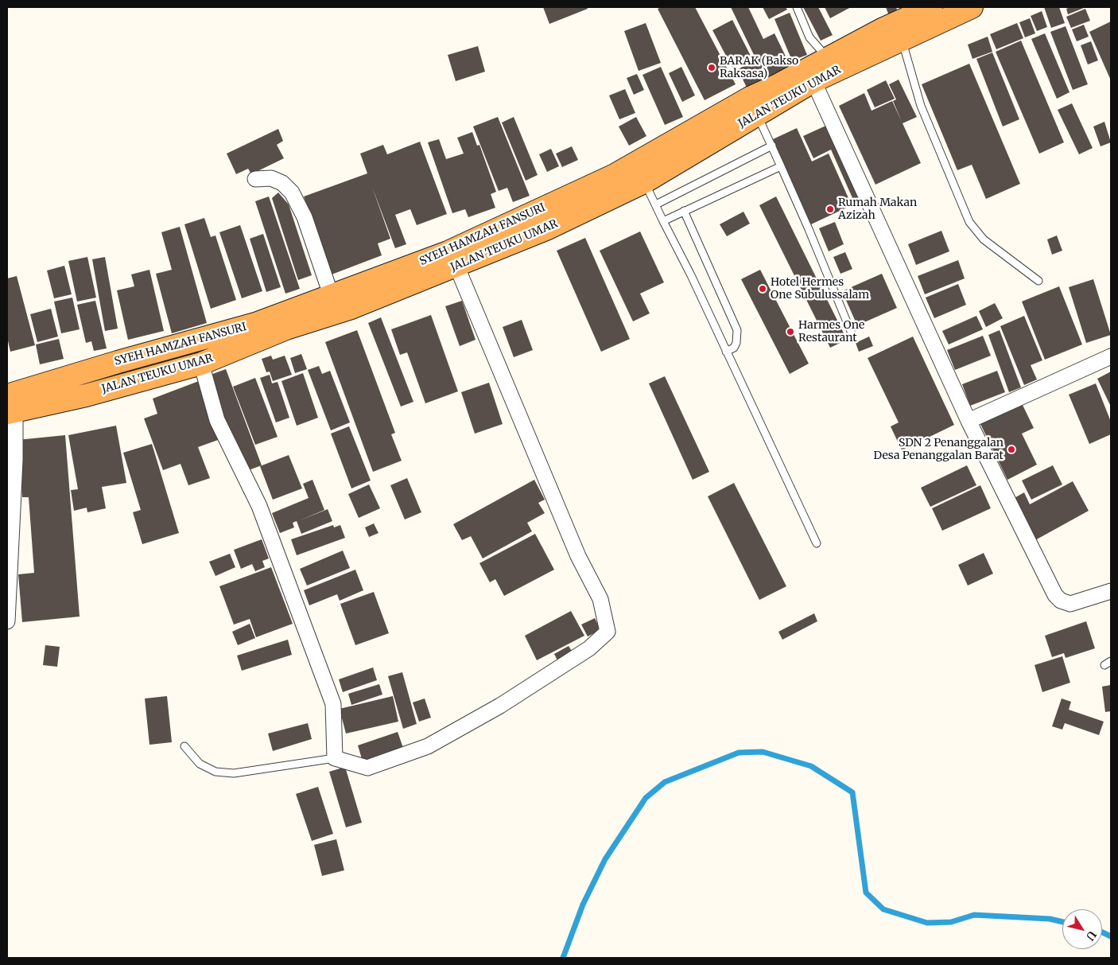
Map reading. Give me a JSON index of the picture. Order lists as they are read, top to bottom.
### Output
{
  "streets": {
    "highway": ["JALAN TEUKU UMAR", "SYEH HAMZAH FANSURI"]
  },
  "crossings": [
    ["JALAN TEUKU UMAR", "SYEH HAMZAH FANSURI"]
  ],
  "places": [
    "BARAK (Bakso Raksasa)",
    "Rumah Makan Azizah",
    "Hotel Hermes One Subulussalam",
    "Harmes One Restaurant",
    "SDN 2 Penanggalan Desa Penanggalan Barat"
  ],
  "north": "bottom right"
}
